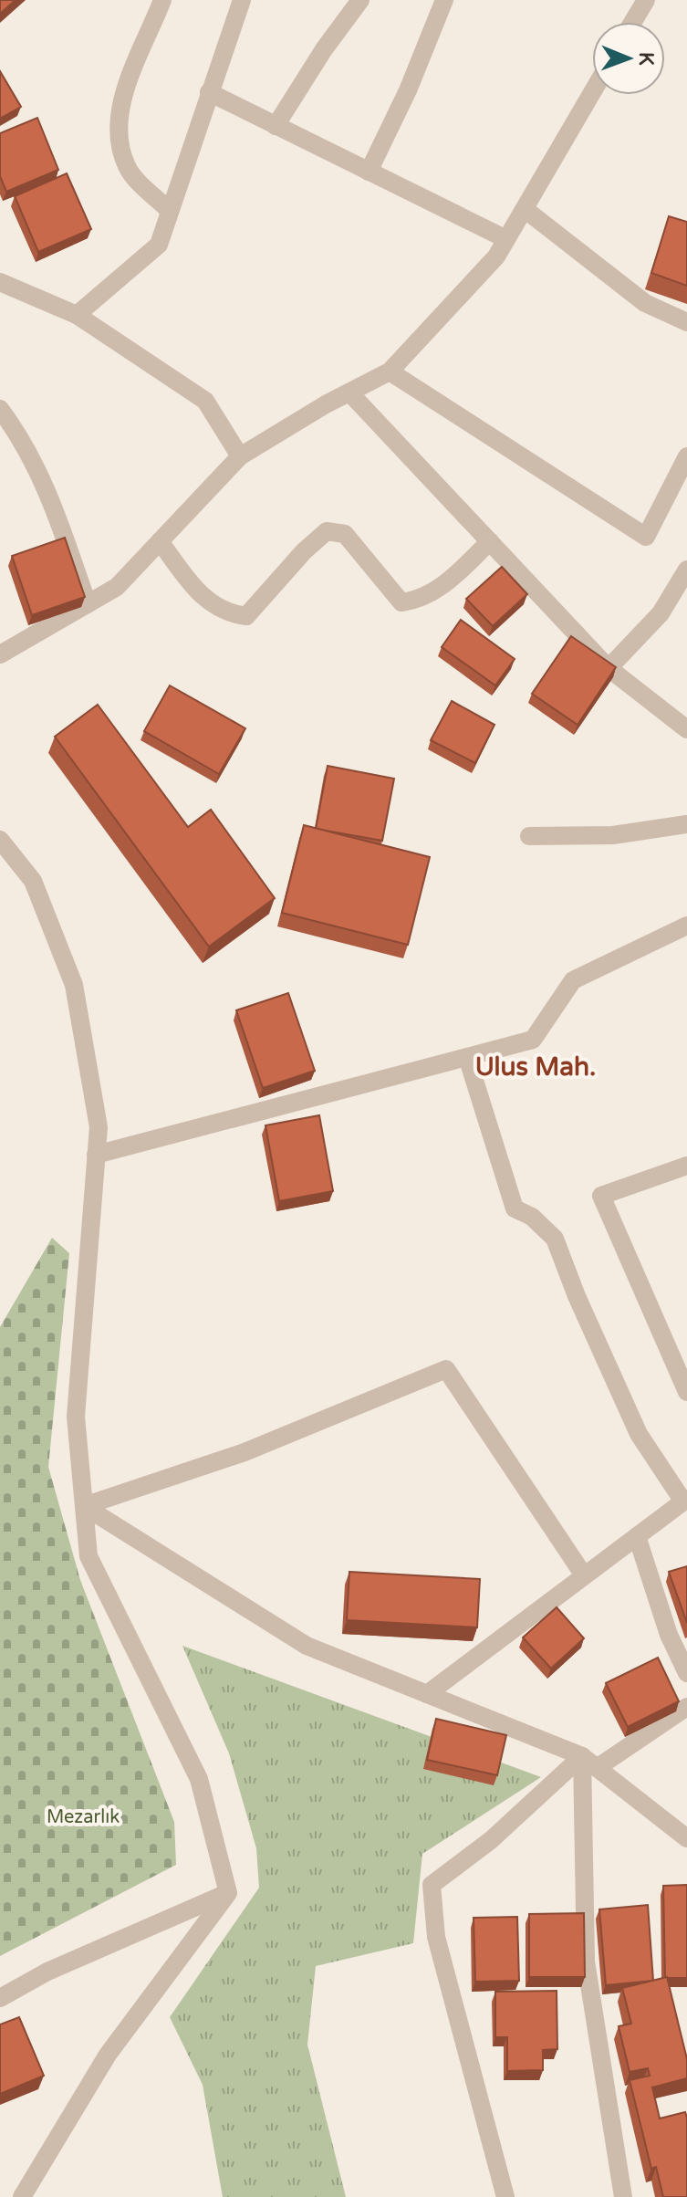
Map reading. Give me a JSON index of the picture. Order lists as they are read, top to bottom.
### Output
{
  "districts": ["Ulus Mah."],
  "parks": ["Mezarlık"],
  "north": "right"
}
